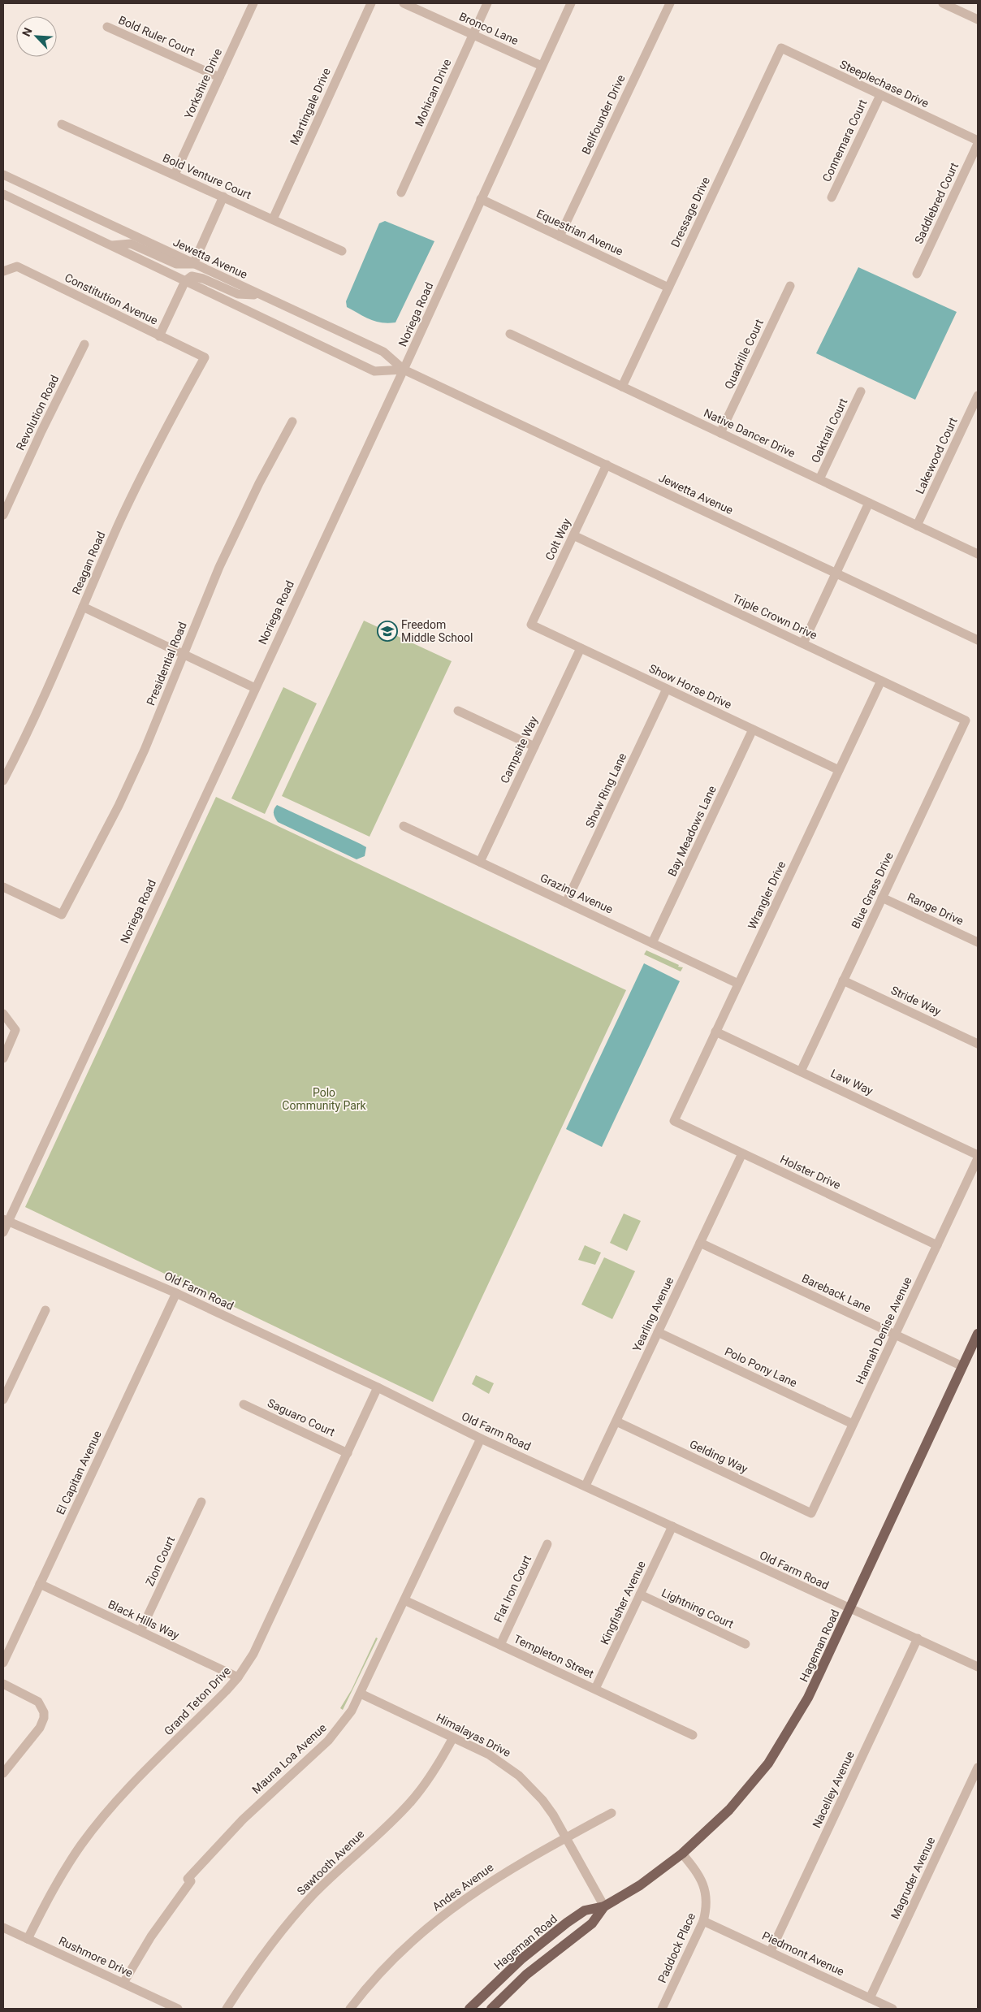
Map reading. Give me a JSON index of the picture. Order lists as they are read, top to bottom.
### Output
{
  "streets": {
    "main road": ["Hageman Road"],
    "street": [
      "Bronco Lane",
      "Bold Ruler Court",
      "Yorkshire Drive",
      "Steeplechase Drive",
      "Mohican Drive",
      "Martingale Drive",
      "Bellfounder Drive",
      "Connemara Court",
      "Bold Venture Court",
      "Saddlebred Court",
      "Dressage Drive",
      "Equestrian Avenue",
      "Jewetta Avenue",
      "Constitution Avenue",
      "Noriega Road",
      "Quadrille Court",
      "Revolution Road",
      "Oaktrail Court",
      "Native Dancer Drive",
      "Lakewood Court",
      "Colt Way",
      "Reagan Road",
      "Triple Crown Drive",
      "Presidential Road",
      "Show Horse Drive",
      "Campsite Way",
      "Show Ring Lane",
      "Bay Meadows Lane",
      "Blue Grass Drive",
      "Grazing Avenue",
      "Wrangler Drive",
      "Range Drive",
      "Stride Way",
      "Law Way",
      "Holster Drive",
      "Old Farm Road",
      "Bareback Lane",
      "Yearling Avenue",
      "Hannah Denise Avenue",
      "Polo Pony Lane",
      "Saguaro Court",
      "Gelding Way",
      "El Capitan Avenue",
      "Zion Court",
      "Flat Iron Court",
      "Kingfisher Avenue",
      "Lightning Court",
      "Black Hills Way",
      "Templeton Street",
      "Grand Teton Drive",
      "Himalayas Drive",
      "Mauna Loa Avenue",
      "Nacelley Avenue",
      "Sawtooth Avenue",
      "Magruder Avenue",
      "Andes Avenue",
      "Paddock Place",
      "Piedmont Avenue",
      "Rushmore Drive"
    ]
  },
  "crossings": [
    ["Bronco Lane", "Mohican Drive"],
    ["Bronco Lane", "Noriega Road"],
    ["Bold Ruler Court", "Yorkshire Drive"],
    ["Yorkshire Drive", "Bold Venture Court"],
    ["Steeplechase Drive", "Connemara Court"],
    ["Steeplechase Drive", "Saddlebred Court"],
    ["Steeplechase Drive", "Dressage Drive"],
    ["Martingale Drive", "Bold Venture Court"],
    ["Bellfounder Drive", "Equestrian Avenue"],
    ["Dressage Drive", "Equestrian Avenue"],
    ["Dressage Drive", "Native Dancer Drive"],
    ["Equestrian Avenue", "Noriega Road"],
    ["Jewetta Avenue", "Noriega Road"],
    ["Jewetta Avenue", "Colt Way"],
    ["Constitution Avenue", "Reagan Road"],
    ["Noriega Road", "Old Farm Road"],
    ["Quadrille Court", "Native Dancer Drive"],
    ["Oaktrail Court", "Native Dancer Drive"],
    ["Native Dancer Drive", "Lakewood Court"],
    ["Colt Way", "Triple Crown Drive"],
    ["Colt Way", "Show Horse Drive"],
    ["Triple Crown Drive", "Blue Grass Drive"],
    ["Triple Crown Drive", "Wrangler Drive"],
    ["Show Horse Drive", "Campsite Way"],
    ["Show Horse Drive", "Show Ring Lane"],
    ["Show Horse Drive", "Bay Meadows Lane"],
    ["Show Horse Drive", "Wrangler Drive"],
    ["Campsite Way", "Grazing Avenue"],
    ["Show Ring Lane", "Grazing Avenue"],
    ["Bay Meadows Lane", "Grazing Avenue"],
    ["Blue Grass Drive", "Range Drive"],
    ["Blue Grass Drive", "Stride Way"],
    ["Blue Grass Drive", "Law Way"],
    ["Grazing Avenue", "Wrangler Drive"],
    ["Wrangler Drive", "Law Way"],
    ["Wrangler Drive", "Holster Drive"],
    ["Holster Drive", "Yearling Avenue"],
    ["Holster Drive", "Hannah Denise Avenue"],
    ["Old Farm Road", "Yearling Avenue"],
    ["Old Farm Road", "El Capitan Avenue"],
    ["Old Farm Road", "Kingfisher Avenue"],
    ["Old Farm Road", "Hageman Road"],
    ["Old Farm Road", "Grand Teton Drive"],
    ["Old Farm Road", "Mauna Loa Avenue"],
    ["Old Farm Road", "Nacelley Avenue"],
    ["Bareback Lane", "Yearling Avenue"],
    ["Bareback Lane", "Hannah Denise Avenue"],
    ["Bareback Lane", "Hageman Road"],
    ["Yearling Avenue", "Polo Pony Lane"],
    ["Yearling Avenue", "Gelding Way"],
    ["Hannah Denise Avenue", "Polo Pony Lane"],
    ["Hannah Denise Avenue", "Gelding Way"],
    ["Saguaro Court", "Grand Teton Drive"],
    ["El Capitan Avenue", "Black Hills Way"],
    ["Zion Court", "Black Hills Way"],
    ["Flat Iron Court", "Templeton Street"],
    ["Kingfisher Avenue", "Lightning Court"],
    ["Kingfisher Avenue", "Templeton Street"],
    ["Black Hills Way", "Grand Teton Drive"],
    ["Hageman Road", "Himalayas Drive"],
    ["Hageman Road", "Paddock Place"],
    ["Templeton Street", "Mauna Loa Avenue"],
    ["Grand Teton Drive", "Rushmore Drive"],
    ["Himalayas Drive", "Mauna Loa Avenue"],
    ["Himalayas Drive", "Sawtooth Avenue"],
    ["Himalayas Drive", "Andes Avenue"],
    ["Mauna Loa Avenue", "Rushmore Drive"],
    ["Nacelley Avenue", "Piedmont Avenue"],
    ["Magruder Avenue", "Piedmont Avenue"],
    ["Paddock Place", "Piedmont Avenue"]
  ],
  "parks": ["Polo Community Park"],
  "places": {
    "school or university": ["Freedom Middle School"]
  },
  "north": "top left"
}
